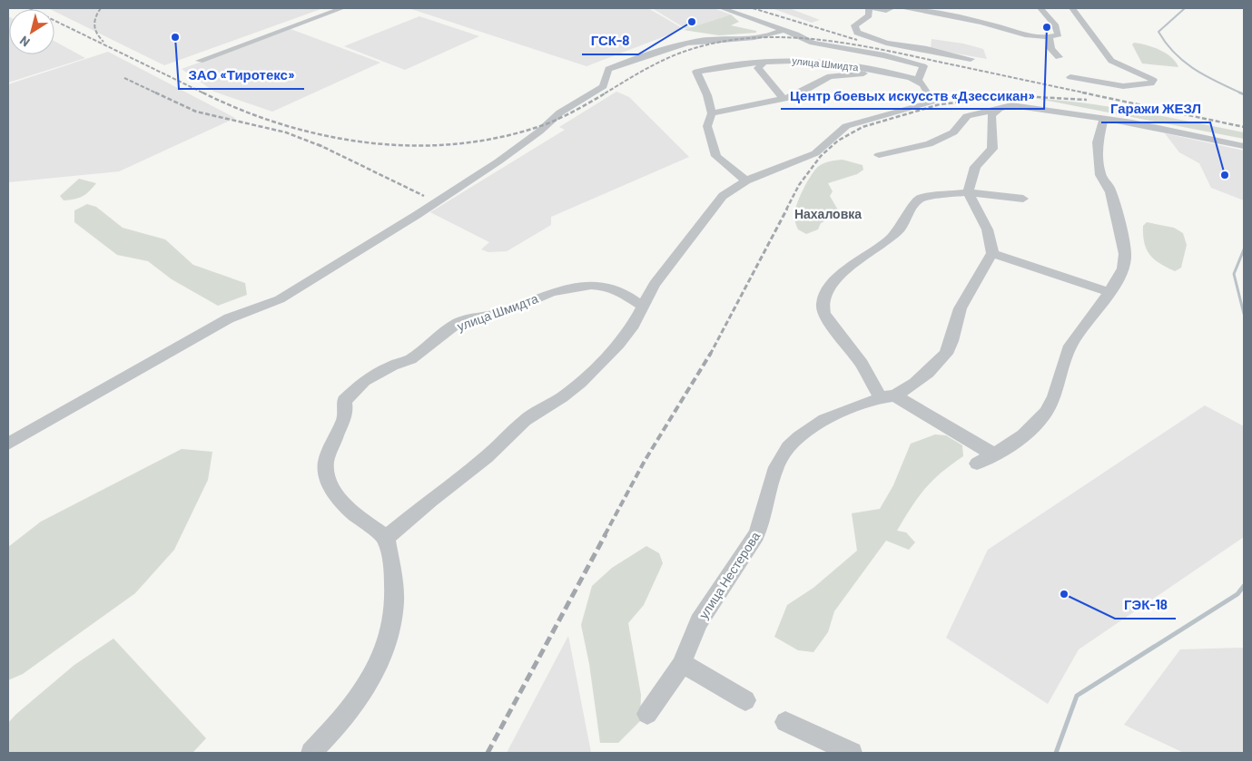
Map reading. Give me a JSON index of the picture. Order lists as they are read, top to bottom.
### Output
{
  "streets": {
    "street": ["улица Шмидта", "улица Нестерова"]
  },
  "districts": ["Нахаловка"],
  "places": [
    "ГСК-8",
    "Центр боевых искусств «Дзессикан»",
    "ЗАО «Тиротекс»",
    "Гаражи ЖЕЗЛ",
    "ГЭК-18"
  ],
  "north": "bottom left"
}
